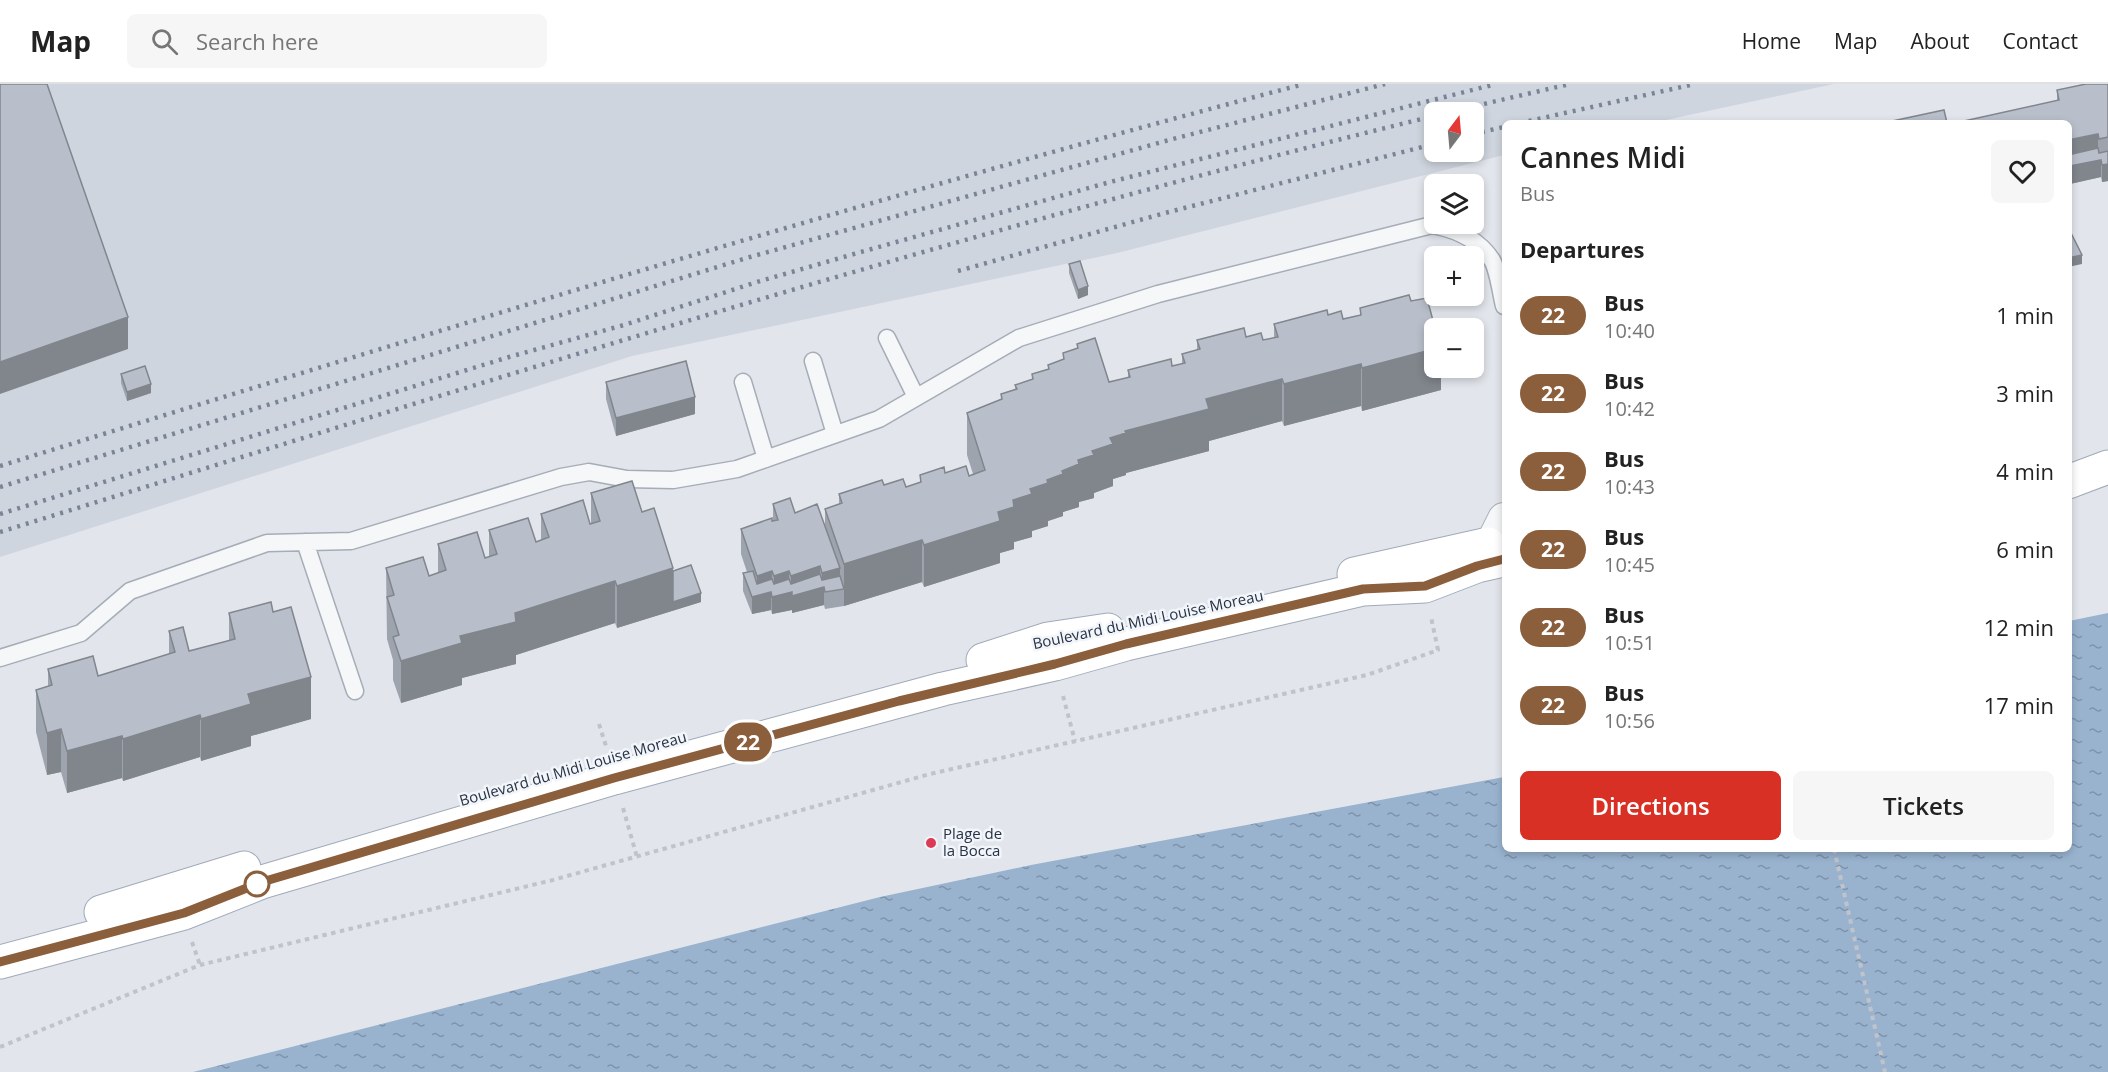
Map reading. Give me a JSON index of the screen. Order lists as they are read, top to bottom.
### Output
{
  "streets": {
    "main road": ["Boulevard du Midi Louise Moreau"]
  },
  "places": ["Plage de la Bocca"],
  "lines": ["bus line 22"],
  "north": "top",
  "page": {
    "header": "Map",
    "search": "Search here",
    "nav": [
      "Home",
      "Map",
      "About",
      "Contact"
    ],
    "on_map": "22",
    "map_buttons": ["+", "−"],
    "heading": [
      ["Cannes Midi", "Bus"],
      "Departures"
    ],
    "list": [
      {
        "mark": "22",
        "name": "Bus",
        "note": "10:40",
        "value": "1 min"
      },
      {
        "mark": "22",
        "name": "Bus",
        "note": "10:42",
        "value": "3 min"
      },
      {
        "mark": "22",
        "name": "Bus",
        "note": "10:43",
        "value": "4 min"
      },
      {
        "mark": "22",
        "name": "Bus",
        "note": "10:45",
        "value": "6 min"
      },
      {
        "mark": "22",
        "name": "Bus",
        "note": "10:51",
        "value": "12 min"
      },
      {
        "mark": "22",
        "name": "Bus",
        "note": "10:56",
        "value": "17 min"
      }
    ],
    "buttons": ["Directions", "Tickets"]
  }
}
